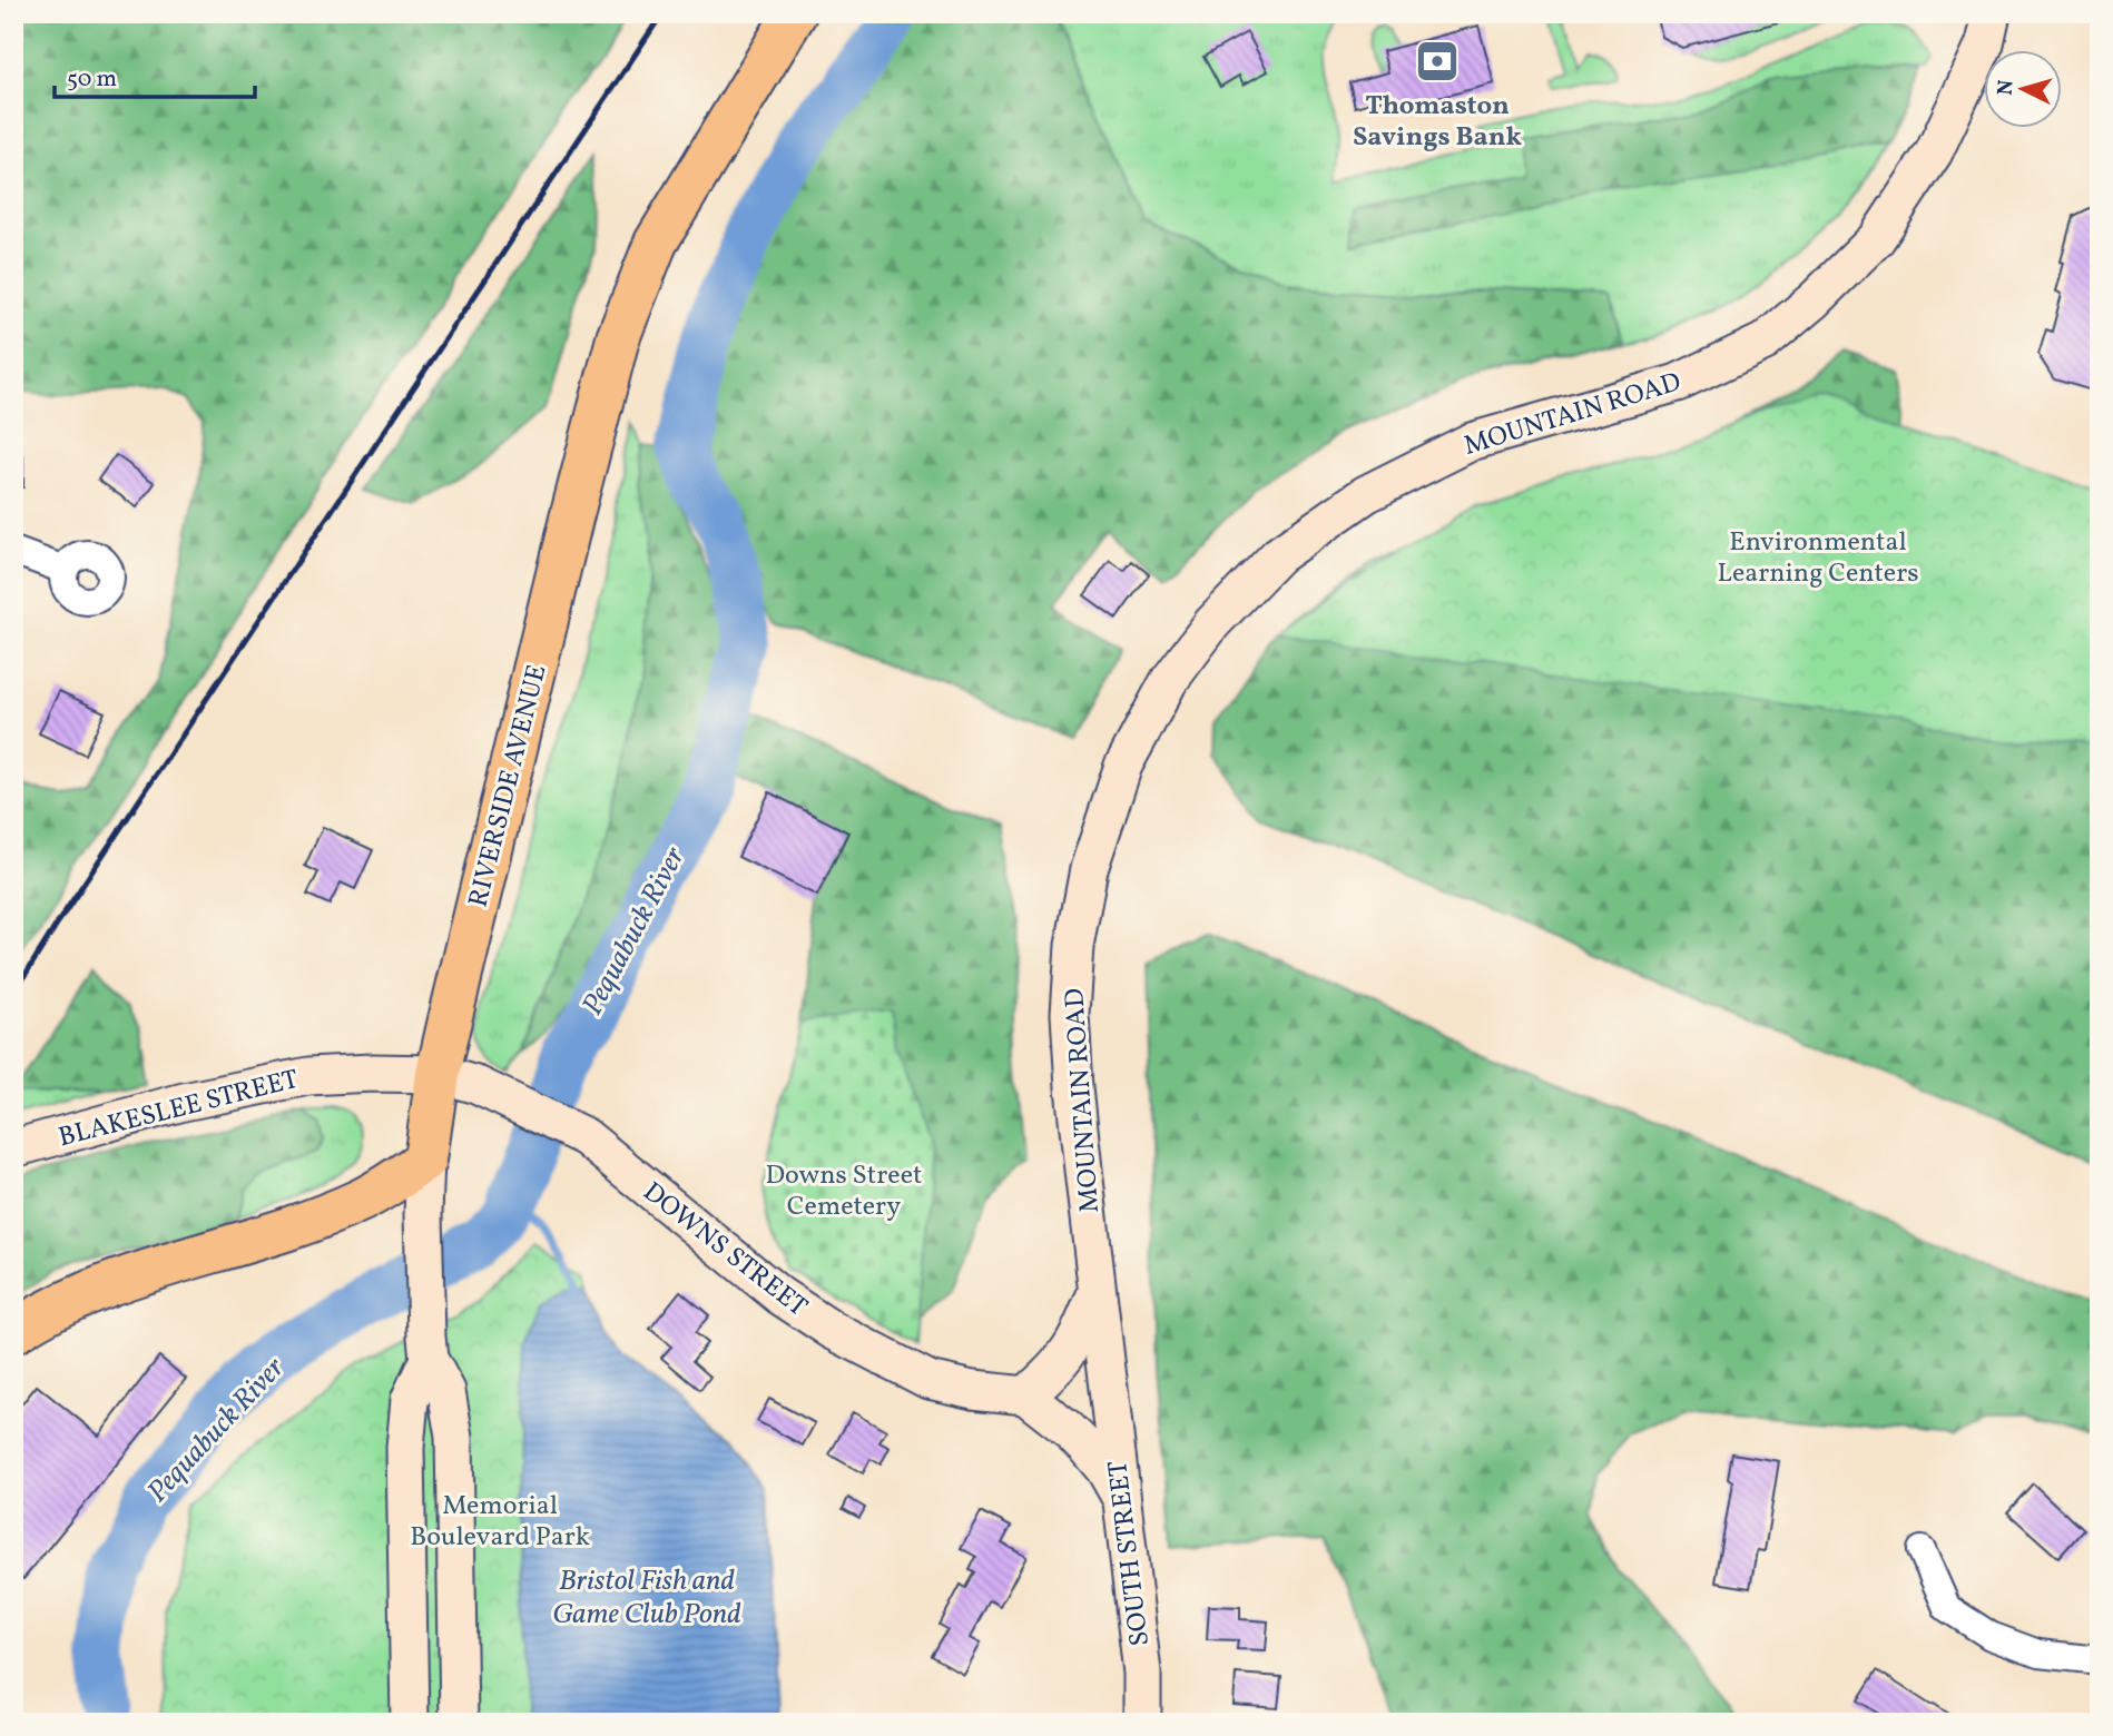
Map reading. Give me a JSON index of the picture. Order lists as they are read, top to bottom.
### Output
{
  "streets": {
    "highway": ["RIVERSIDE AVENUE"],
    "main road": [
      "MOUNTAIN ROAD",
      "BLAKESLEE STREET",
      "DOWNS STREET",
      "SOUTH STREET"
    ]
  },
  "crossings": [
    ["MOUNTAIN ROAD", "SOUTH STREET"],
    ["RIVERSIDE AVENUE", "BLAKESLEE STREET"],
    ["RIVERSIDE AVENUE", "DOWNS STREET"],
    ["BLAKESLEE STREET", "DOWNS STREET"]
  ],
  "water": ["Pequabuck River", "Bristol Fish and Game Club Pond"],
  "parks": ["Environmental Learning Centers", "Downs Street Cemetery", "Memorial Boulevard Park"],
  "places": {
    "bank": ["Thomaston Savings Bank"]
  },
  "scale_bar": "50 m",
  "north": "left"
}
